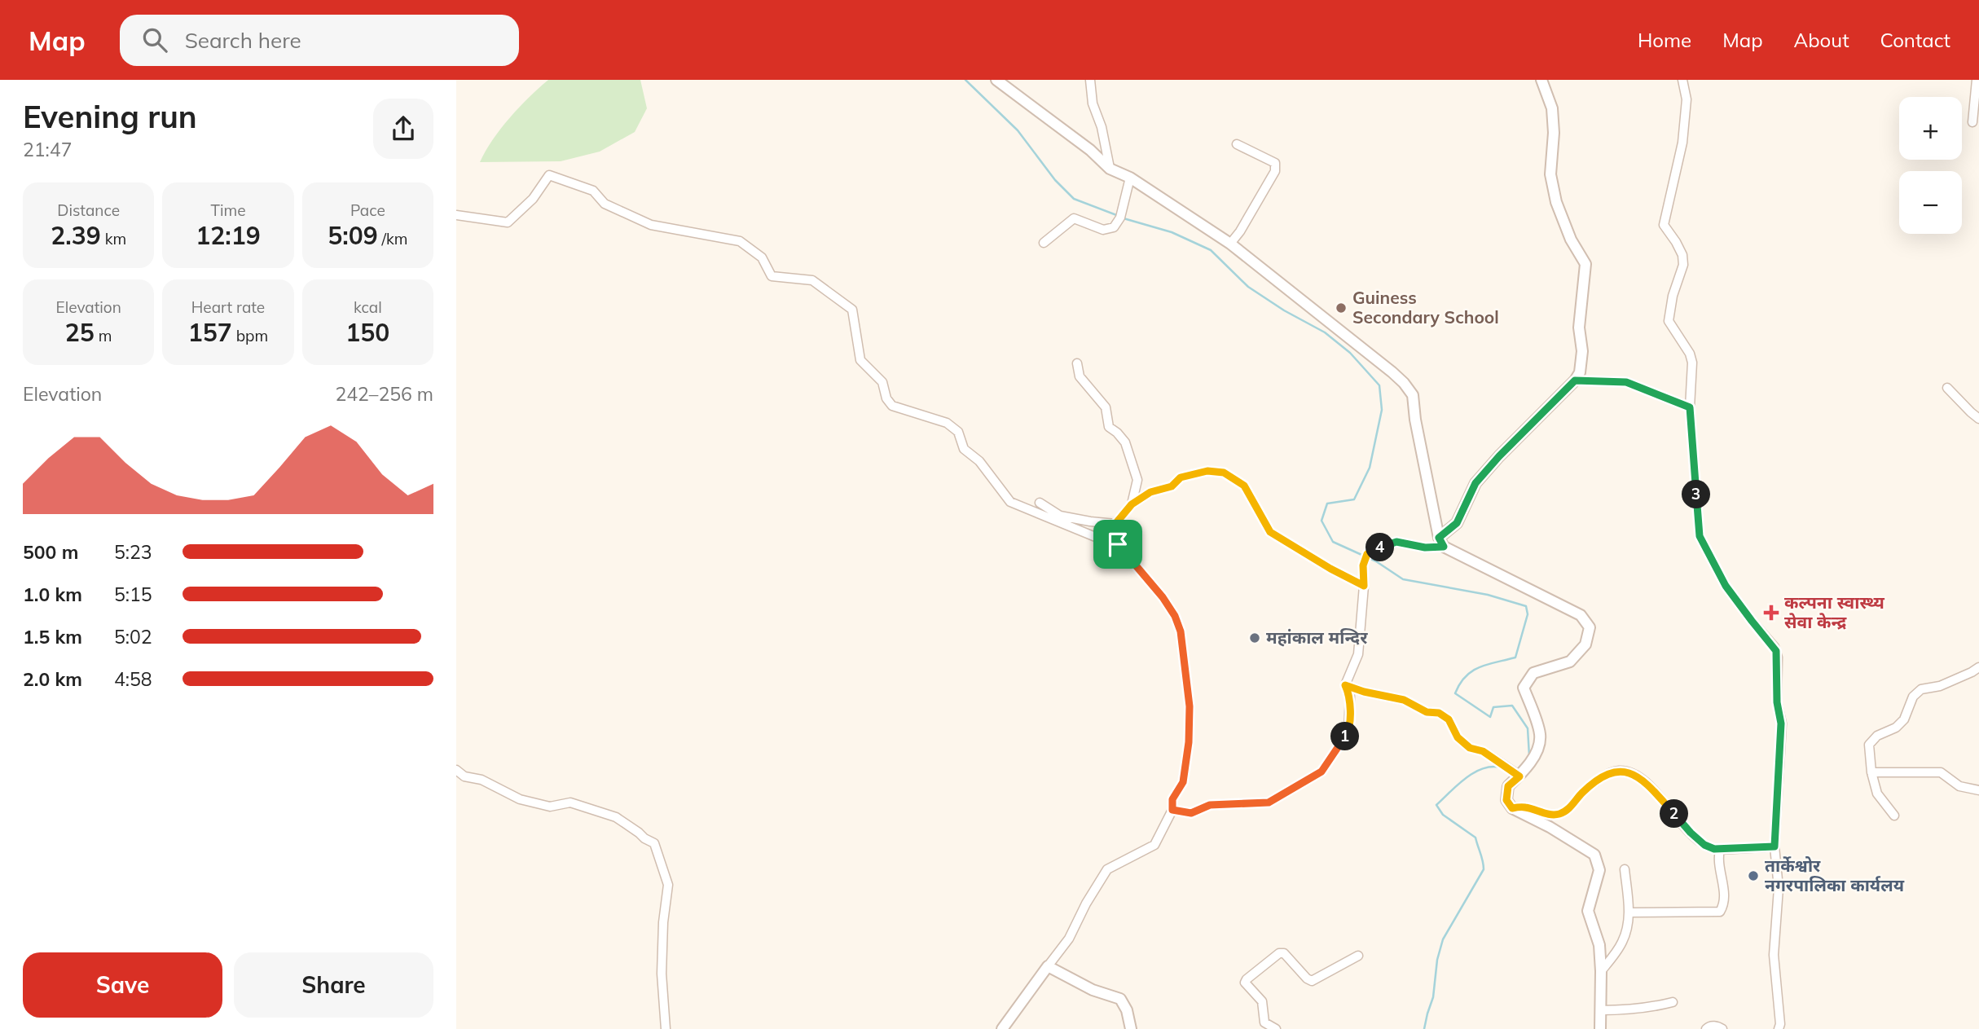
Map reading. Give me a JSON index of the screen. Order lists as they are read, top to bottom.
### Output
{
  "places": {
    "other": ["Guiness Secondary School", "महांकाल मन्दिर", "तार्केश्वोर नगरपालिका कार्यलय"],
    "health": ["कल्पना स्वास्थ्य सेवा केन्द्र"]
  },
  "page": {
    "header": "Map",
    "search": "Search here",
    "nav": [
      "Home",
      "Map",
      "About",
      "Contact"
    ],
    "heading": ["Evening run", "21:47"],
    "map_buttons": ["+", "−"],
    "stats": [
      ["Distance", "2.39 km"],
      ["Time", "12:19"],
      ["Pace", "5:09 /km"],
      ["Elevation", "25 m"],
      ["Heart rate", "157 bpm"],
      ["kcal", "150"]
    ],
    "chart": ["Elevation", "242–256 m"],
    "pins": [
      "3",
      "4",
      "1",
      "2"
    ],
    "list": [
      {
        "name": "500 m",
        "note": "5:23"
      },
      {
        "name": "1.0 km",
        "note": "5:15"
      },
      {
        "name": "1.5 km",
        "note": "5:02"
      },
      {
        "name": "2.0 km",
        "note": "4:58"
      }
    ],
    "buttons": ["Save", "Share"]
  }
}
